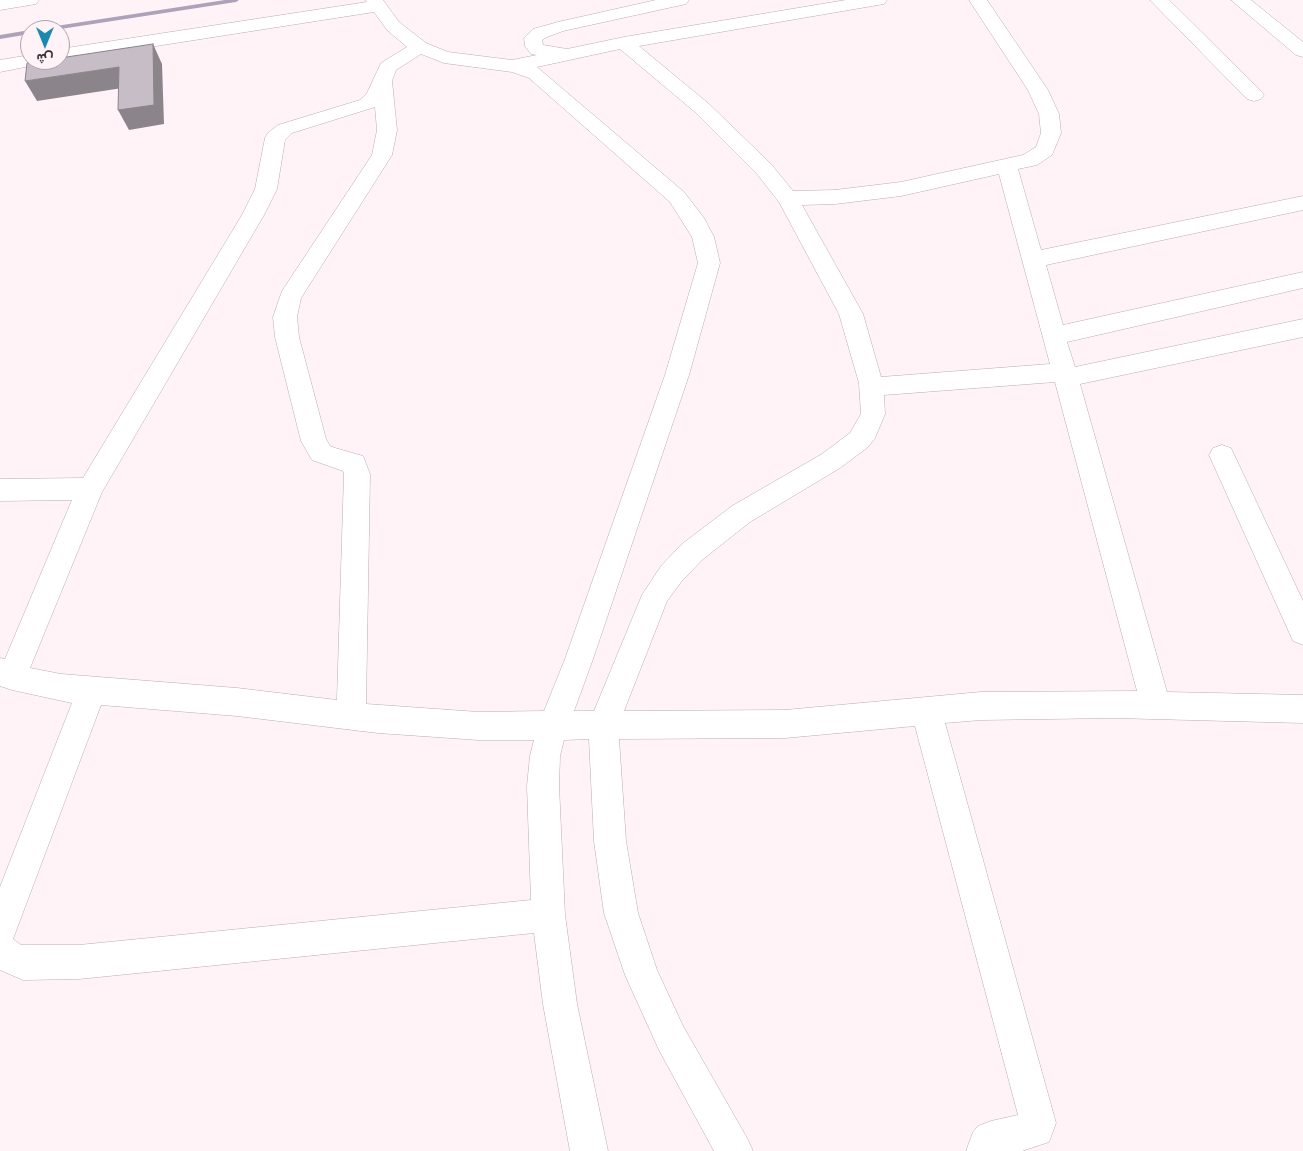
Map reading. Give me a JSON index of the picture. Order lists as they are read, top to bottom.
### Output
{
  "north": "bottom"
}
